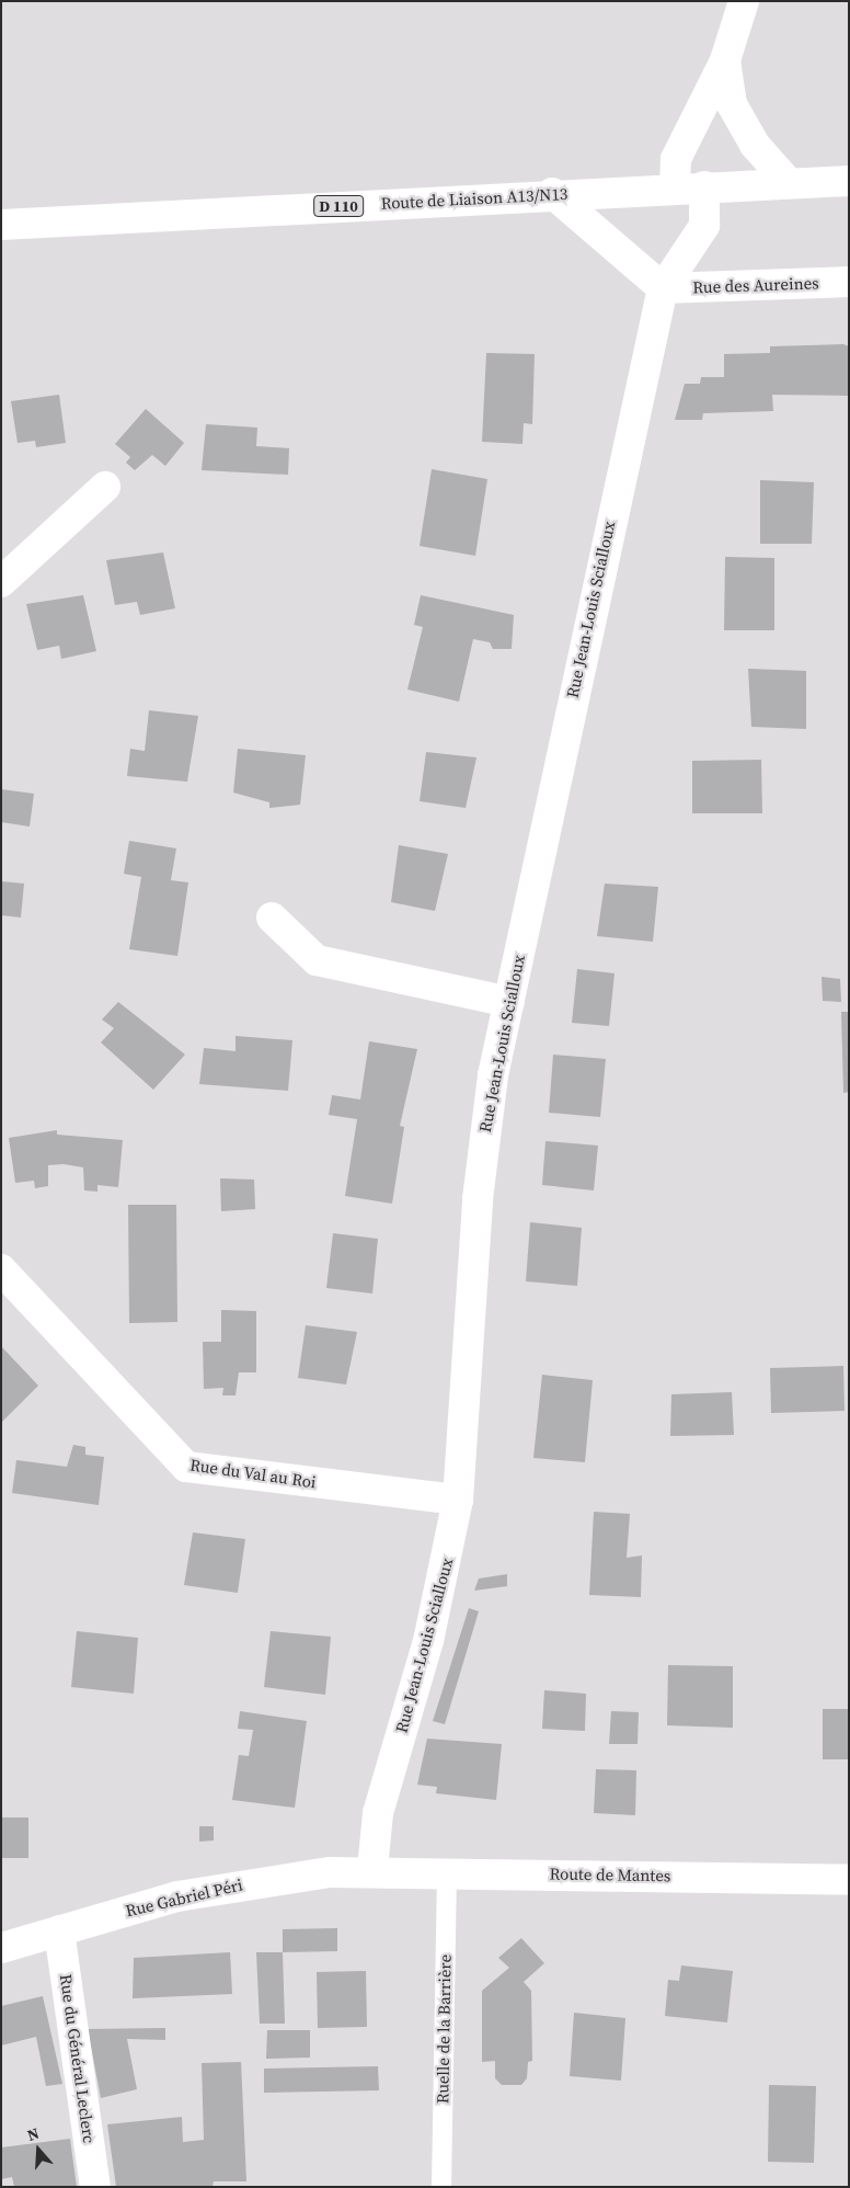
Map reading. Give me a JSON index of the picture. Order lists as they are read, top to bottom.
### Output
{
  "streets": {
    "street": [
      "Route de Liaison A13/N13",
      "D 110",
      "Rue des Aureines",
      "Rue Jean-Louis Scialloux",
      "Rue du Val au Roi",
      "Route de Mantes",
      "Rue Gabriel Péri",
      "Rue du Général Leclerc"
    ],
    "lane": ["Ruelle de la Barrière"]
  },
  "crossings": [
    ["Route de Liaison A13/N13", "Rue Jean-Louis Scialloux"],
    ["Rue des Aureines", "Rue Jean-Louis Scialloux"],
    ["Rue Jean-Louis Scialloux", "Rue du Val au Roi"],
    ["Rue Jean-Louis Scialloux", "Route de Mantes"],
    ["Rue Jean-Louis Scialloux", "Rue Gabriel Péri"],
    ["Route de Mantes", "Rue Gabriel Péri"],
    ["Route de Mantes", "Ruelle de la Barrière"],
    ["Rue Gabriel Péri", "Rue du Général Leclerc"]
  ],
  "north": "top"
}
